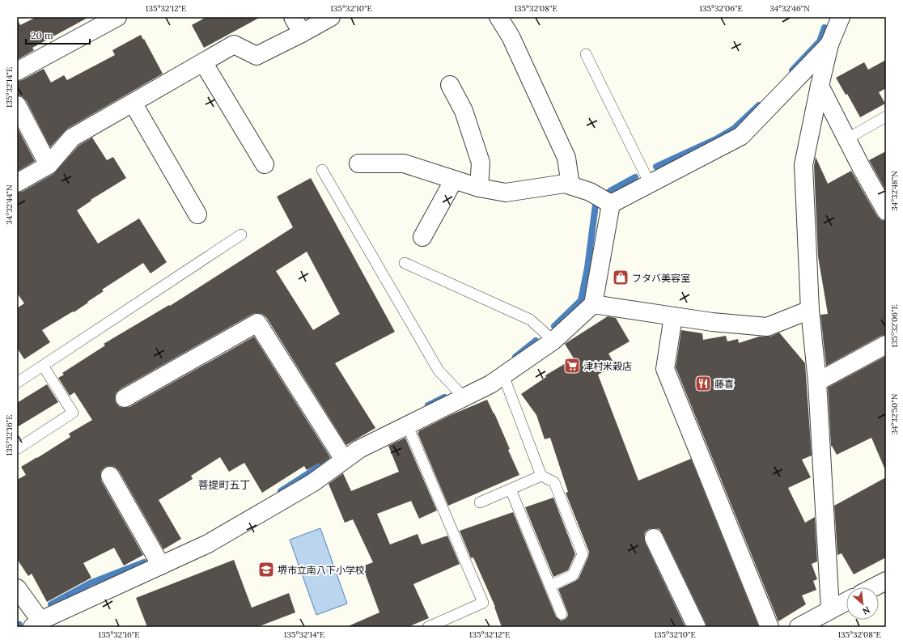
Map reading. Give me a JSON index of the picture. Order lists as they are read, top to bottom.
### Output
{
  "districts": ["菩提町五丁"],
  "places": {
    "shop": ["フタバ美容室"],
    "supermarket": ["津村米穀店"],
    "restaurant": ["藤喜"],
    "school or university": ["堺市立南八下小学校"]
  },
  "scale_bar": "20 m",
  "north": "bottom right",
  "coordinates": [
    "135°32'12\"E",
    "135°32'10\"E",
    "135°32'08\"E",
    "135°32'06\"E",
    "34°32'46\"N",
    "135°32'14\"E",
    "34°32'48\"N",
    "34°32'44\"N",
    "34°32'50\"N",
    "135°32'16\"E"
  ]
}
